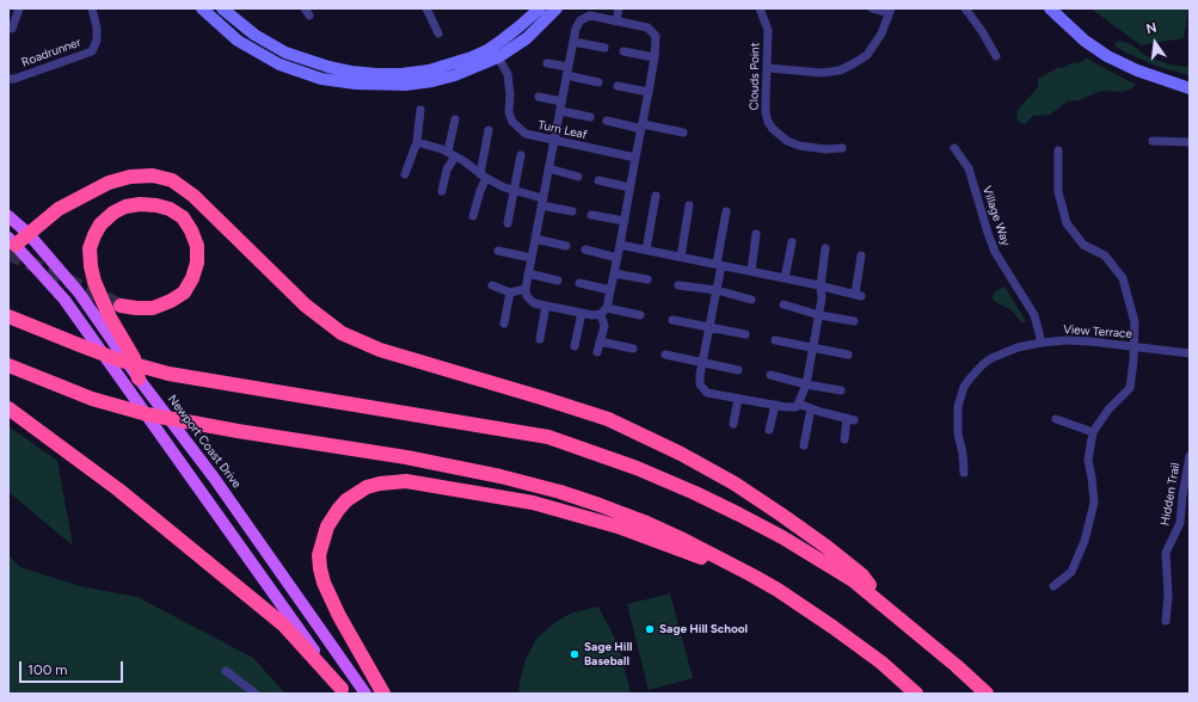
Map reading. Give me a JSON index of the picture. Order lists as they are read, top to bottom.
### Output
{
  "streets": {
    "main road": ["Newport Coast Drive"],
    "street": [
      "Roadrunner",
      "Clouds Point",
      "Turn Leaf",
      "Village Way",
      "View Terrace",
      "Hidden Trail"
    ]
  },
  "crossings": [
    ["Village Way", "View Terrace"]
  ],
  "places": ["Sage Hill School", "Sage Hill Baseball"],
  "scale_bar": "100 m",
  "north": "top"
}
